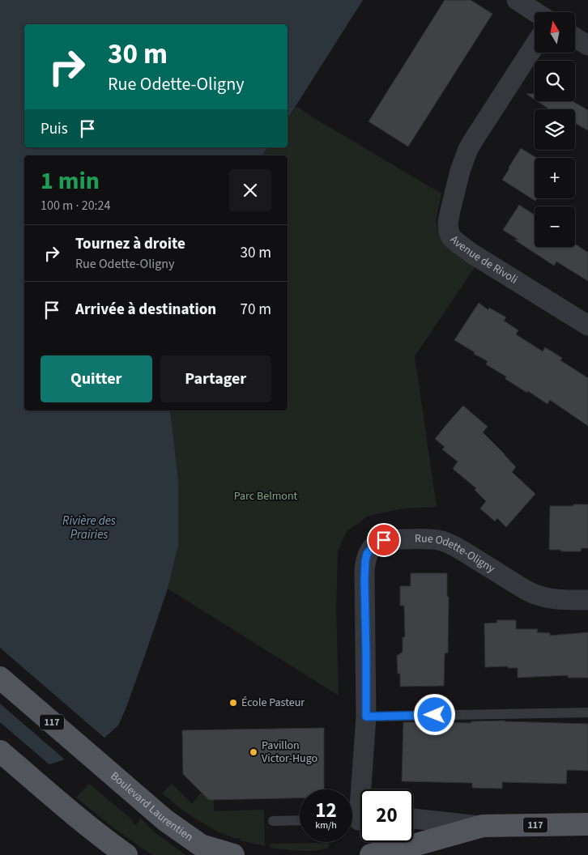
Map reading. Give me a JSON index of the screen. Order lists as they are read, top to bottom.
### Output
{
  "streets": {
    "main road": ["117", "Boulevard Laurentien"],
    "street": ["Avenue de Rivoli", "Rue Odette-Oligny"]
  },
  "water": ["Rivière des Prairies"],
  "parks": ["Parc Belmont"],
  "places": ["École Pasteur", "Pavillon Victor-Hugo"],
  "north": "top",
  "page": {
    "map_buttons": ["+", "−"],
    "turn": ["30 m", "Rue Odette-Oligny"],
    "then": "Puis",
    "heading": ["1 min", "100 m · 20:24"],
    "list": [
      {
        "name": "Tournez à droite",
        "note": "Rue Odette-Oligny",
        "value": "30 m"
      },
      {
        "name": "Arrivée à destination",
        "value": "70 m"
      }
    ],
    "buttons": ["Quitter", "Partager"],
    "speed": "12 km/h",
    "limit": "20"
  }
}
